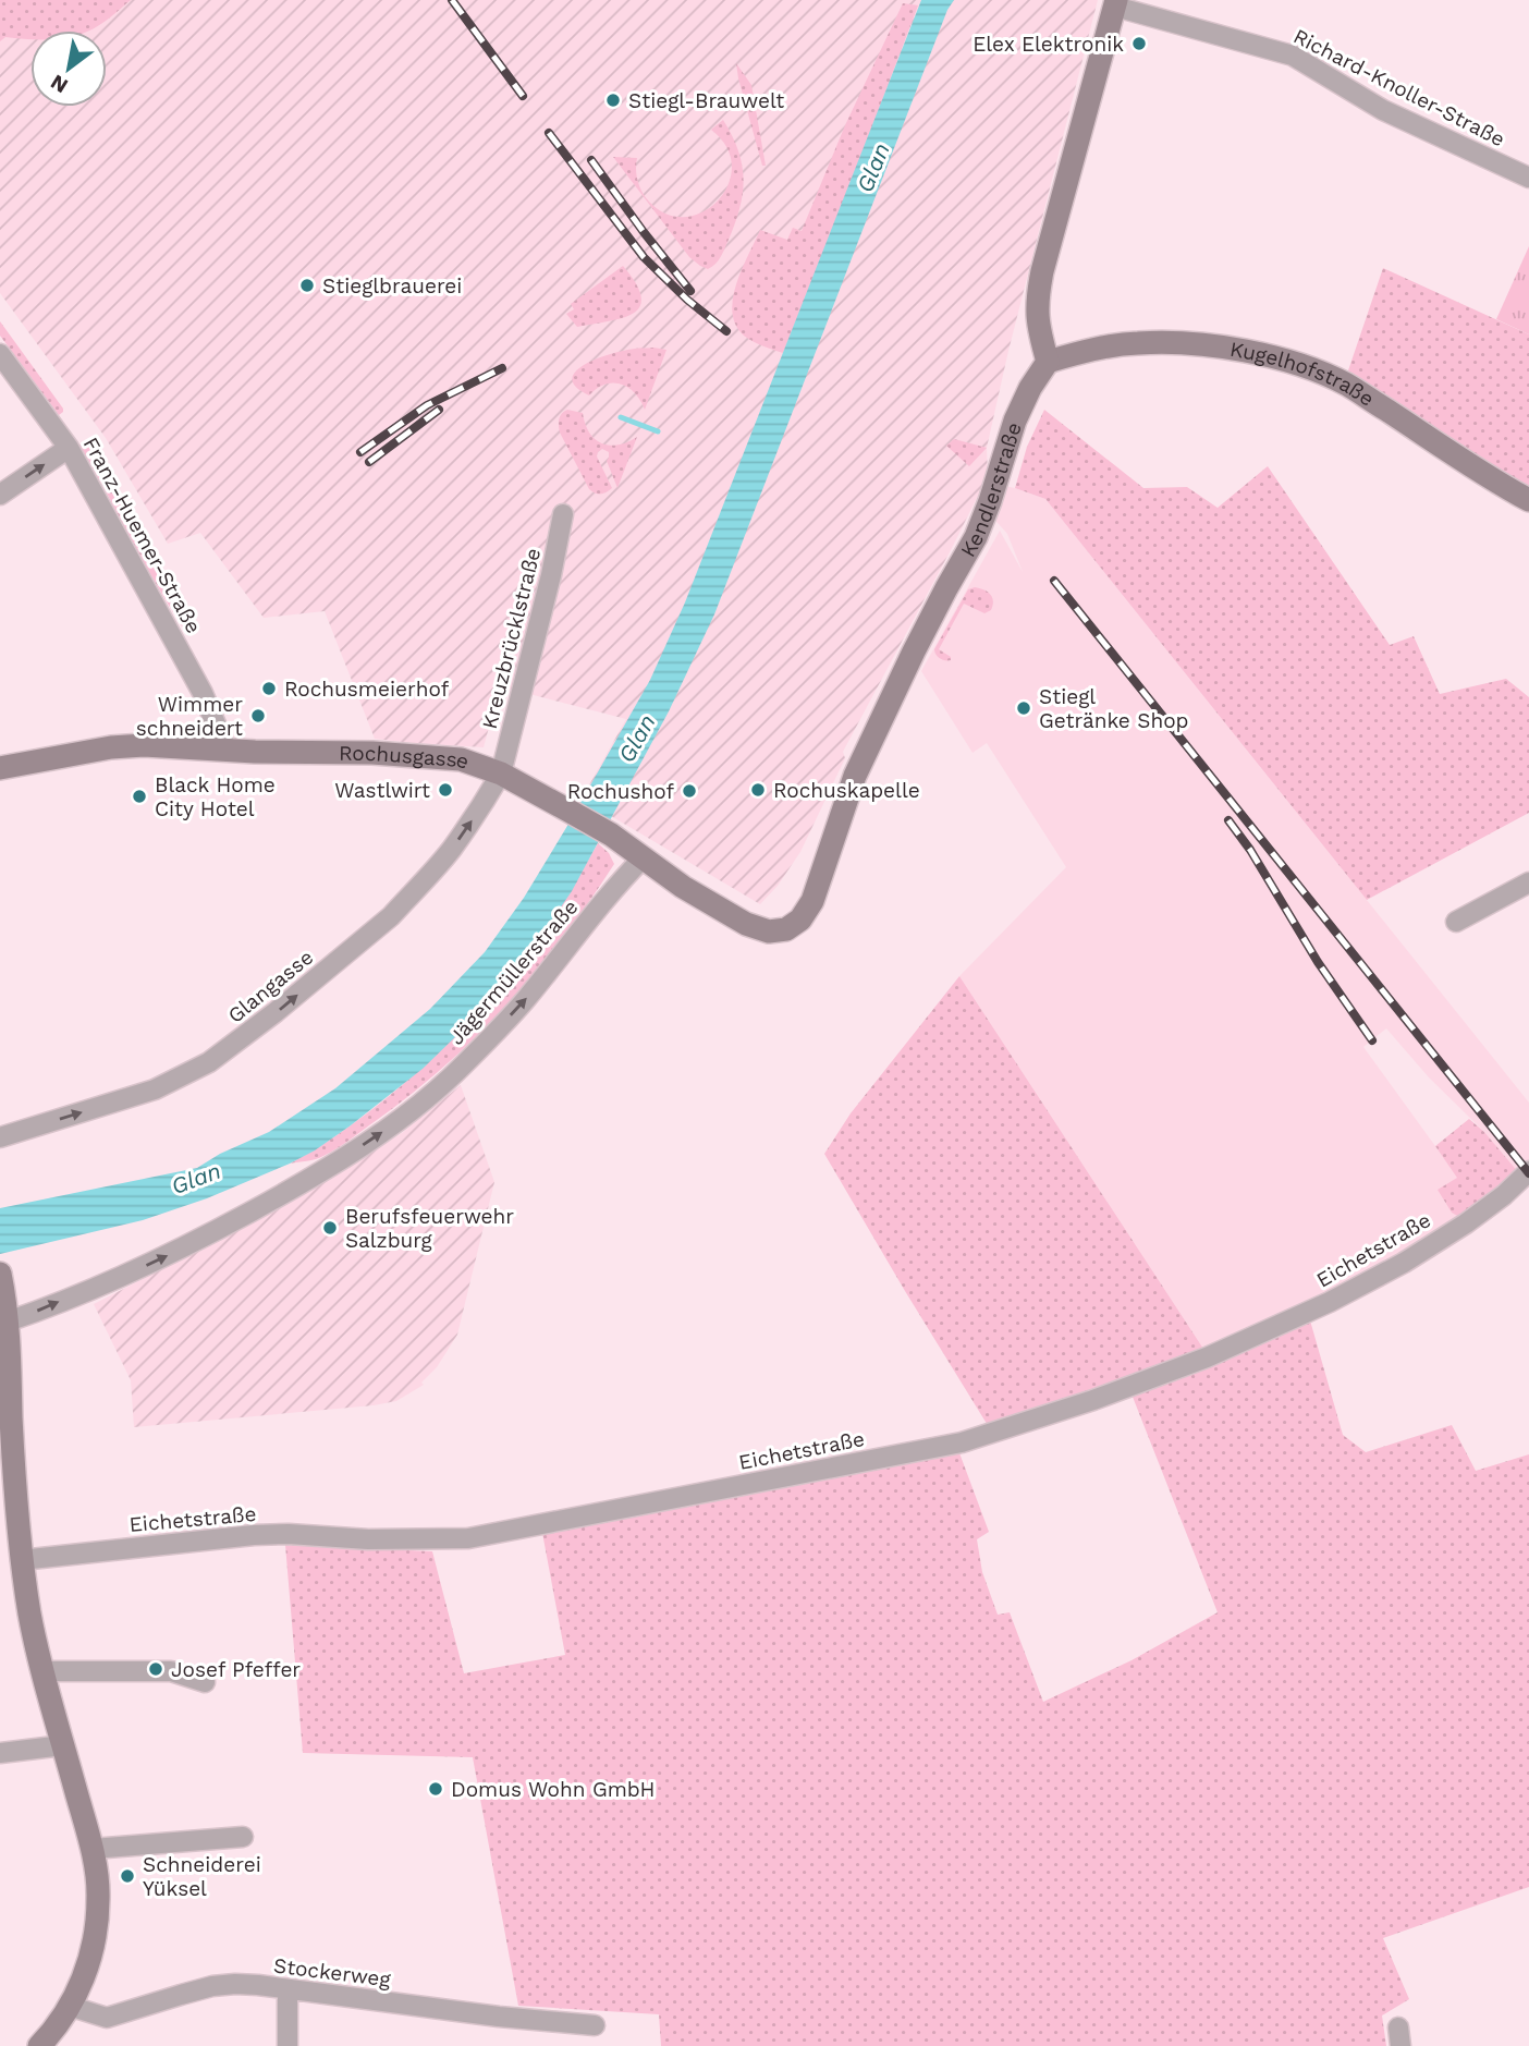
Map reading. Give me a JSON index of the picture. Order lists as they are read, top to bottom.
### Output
{
  "streets": {
    "street": [
      "Richard-Knoller-Straße",
      "Kugelhofstraße",
      "Kendlerstraße",
      "Franz-Huemer-Straße",
      "Kreuzbrücklstraße",
      "Rochusgasse",
      "Jägermüllerstraße",
      "Glangasse",
      "Eichetstraße",
      "Stockerweg"
    ]
  },
  "crossings": [
    ["Kugelhofstraße", "Kendlerstraße"],
    ["Kendlerstraße", "Rochusgasse"],
    ["Franz-Huemer-Straße", "Rochusgasse"],
    ["Kreuzbrücklstraße", "Rochusgasse"],
    ["Kreuzbrücklstraße", "Glangasse"],
    ["Rochusgasse", "Jägermüllerstraße"],
    ["Rochusgasse", "Glangasse"]
  ],
  "one_way": ["Jägermüllerstraße", "Glangasse"],
  "water": ["Glan"],
  "places": [
    "Elex Elektronik",
    "Stiegl-Brauwelt",
    "Stieglbrauerei",
    "Rochusmeierhof",
    "Stiegl Getränke Shop",
    "Wimmer schneidert",
    "Wastlwirt",
    "Rochuskapelle",
    "Rochushof",
    "Black Home City Hotel",
    "Berufsfeuerwehr Salzburg",
    "Josef Pfeffer",
    "Domus Wohn GmbH",
    "Schneiderei Yüksel"
  ],
  "north": "bottom left"
}
